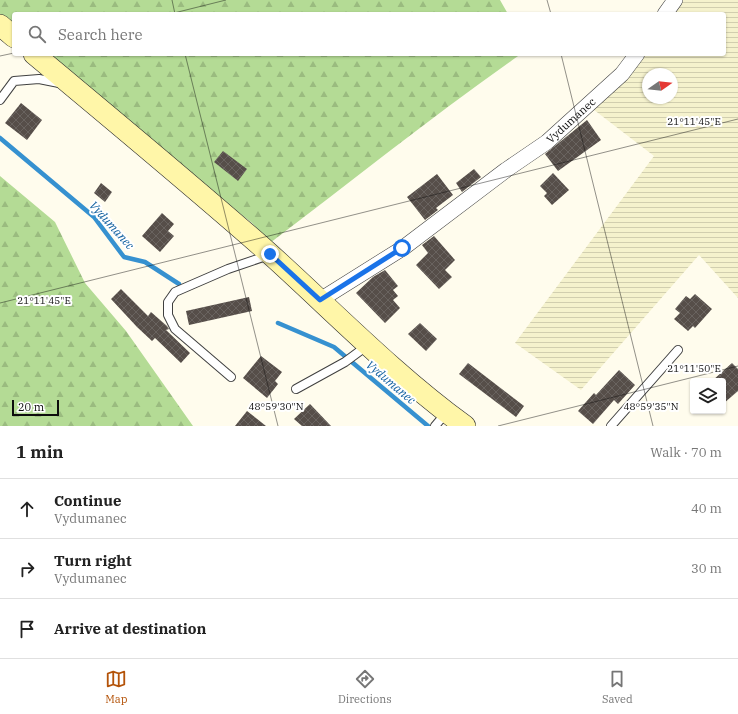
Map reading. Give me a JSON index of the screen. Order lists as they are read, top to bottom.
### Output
{
  "streets": {
    "street": ["Vydumanec"]
  },
  "water": ["Vydumanec"],
  "scale_bar": "20 m",
  "north": "right",
  "page": {
    "search": "Search here",
    "scale": "20 m",
    "heading": ["1 min", "Walk · 70 m"],
    "list": [
      ["Continue", "Vydumanec", "40 m"],
      ["Turn right", "Vydumanec", "30 m"],
      "Arrive at destination"
    ],
    "nav": ["Map", "Directions", "Saved"]
  },
  "coordinates": [
    "21°11'45\"E",
    "21°11'50\"E",
    "48°59'30\"N",
    "48°59'35\"N"
  ]
}
